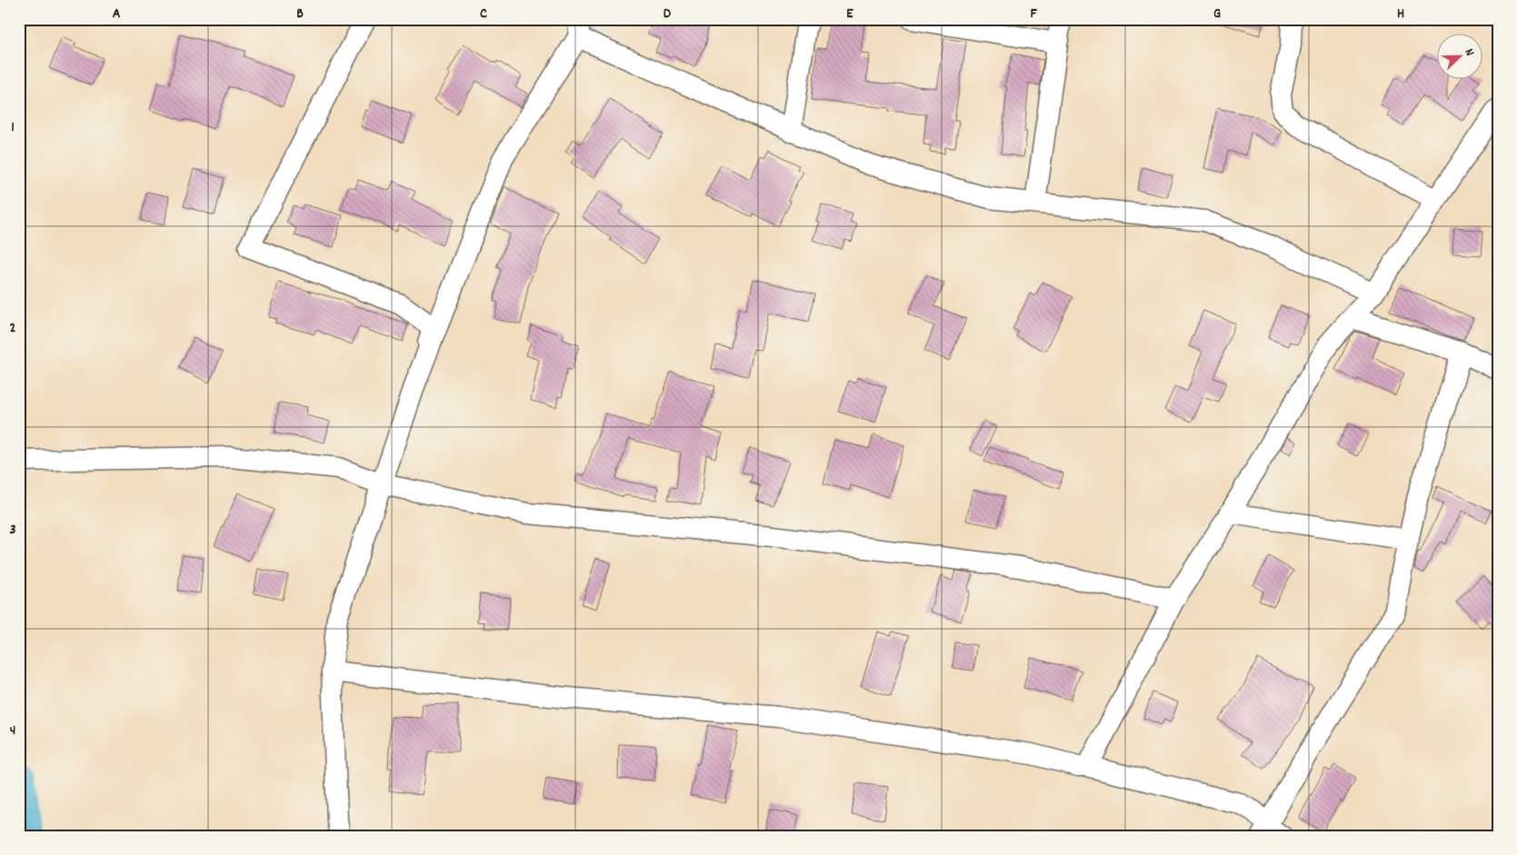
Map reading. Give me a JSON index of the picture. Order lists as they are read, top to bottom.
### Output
{
  "north": "top right",
  "grid": {
    "columns": [
      "A",
      "B",
      "C",
      "D",
      "E",
      "F",
      "G",
      "H"
    ],
    "rows": [
      "1",
      "2",
      "3",
      "4"
    ]
  }
}
